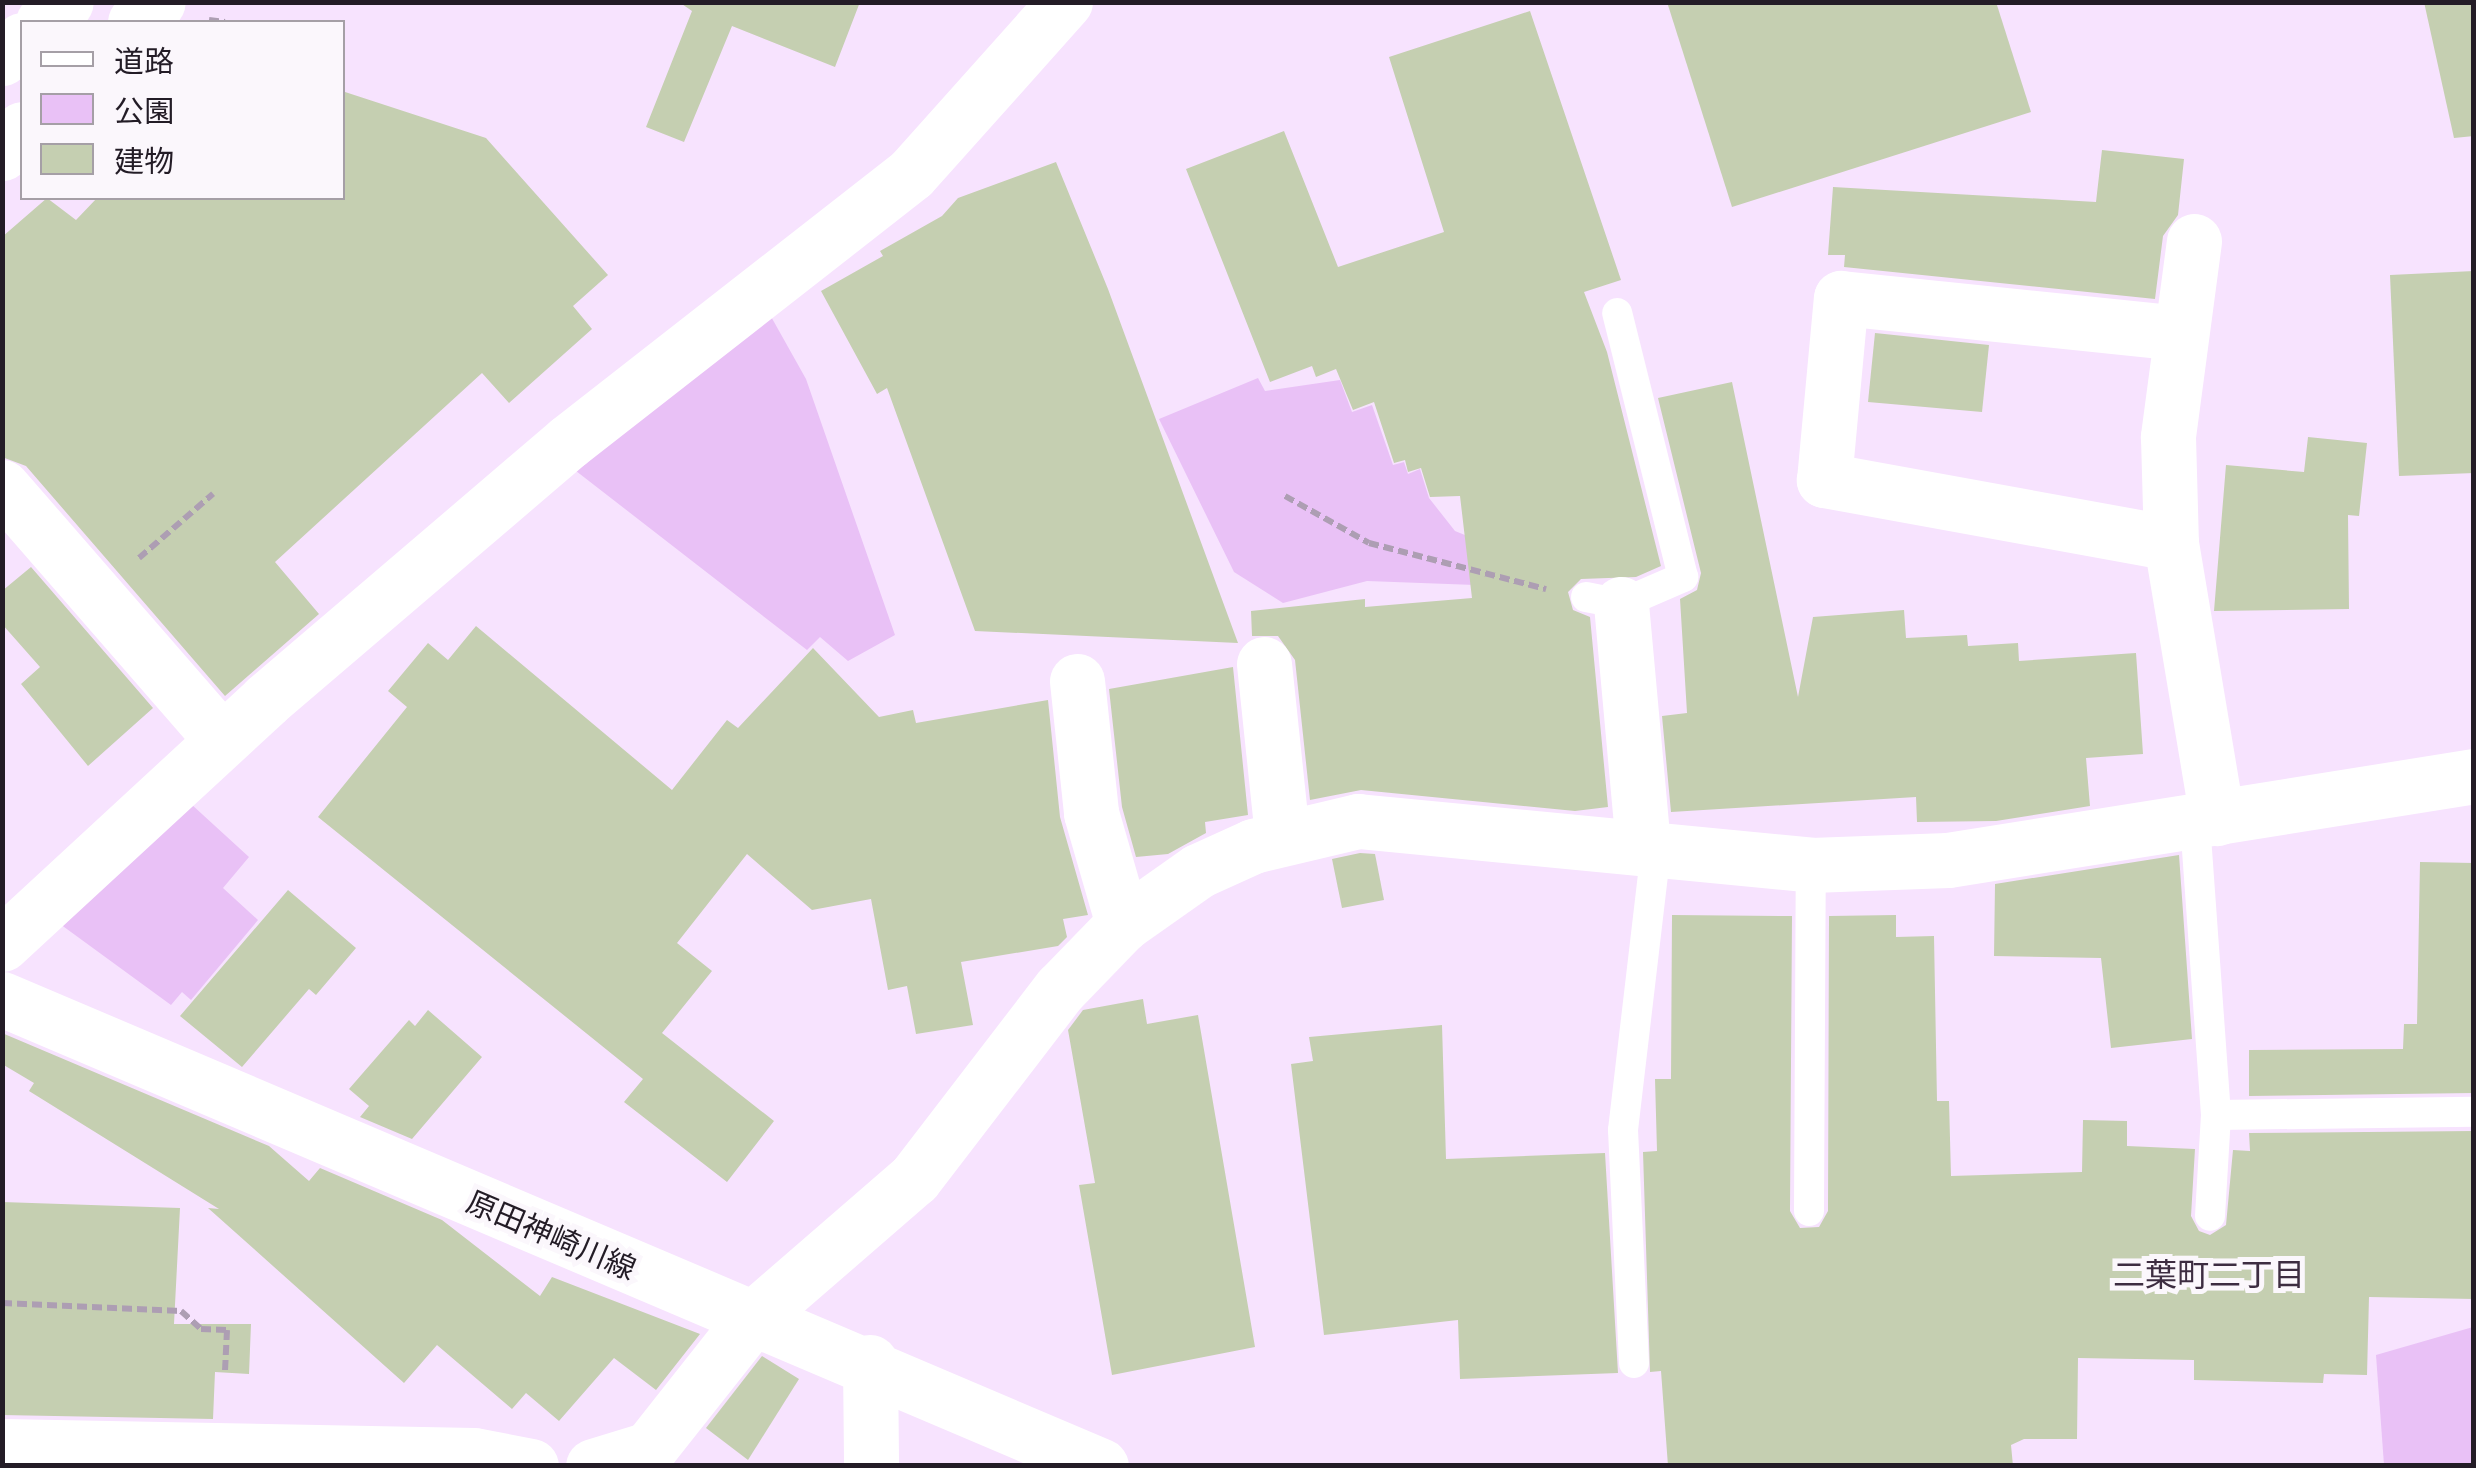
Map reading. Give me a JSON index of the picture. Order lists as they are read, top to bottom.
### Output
{
  "streets": {
    "street": ["原田神崎川線"]
  },
  "districts": ["二葉町二丁目"],
  "legend": ["道路", "公園", "建物"]
}
